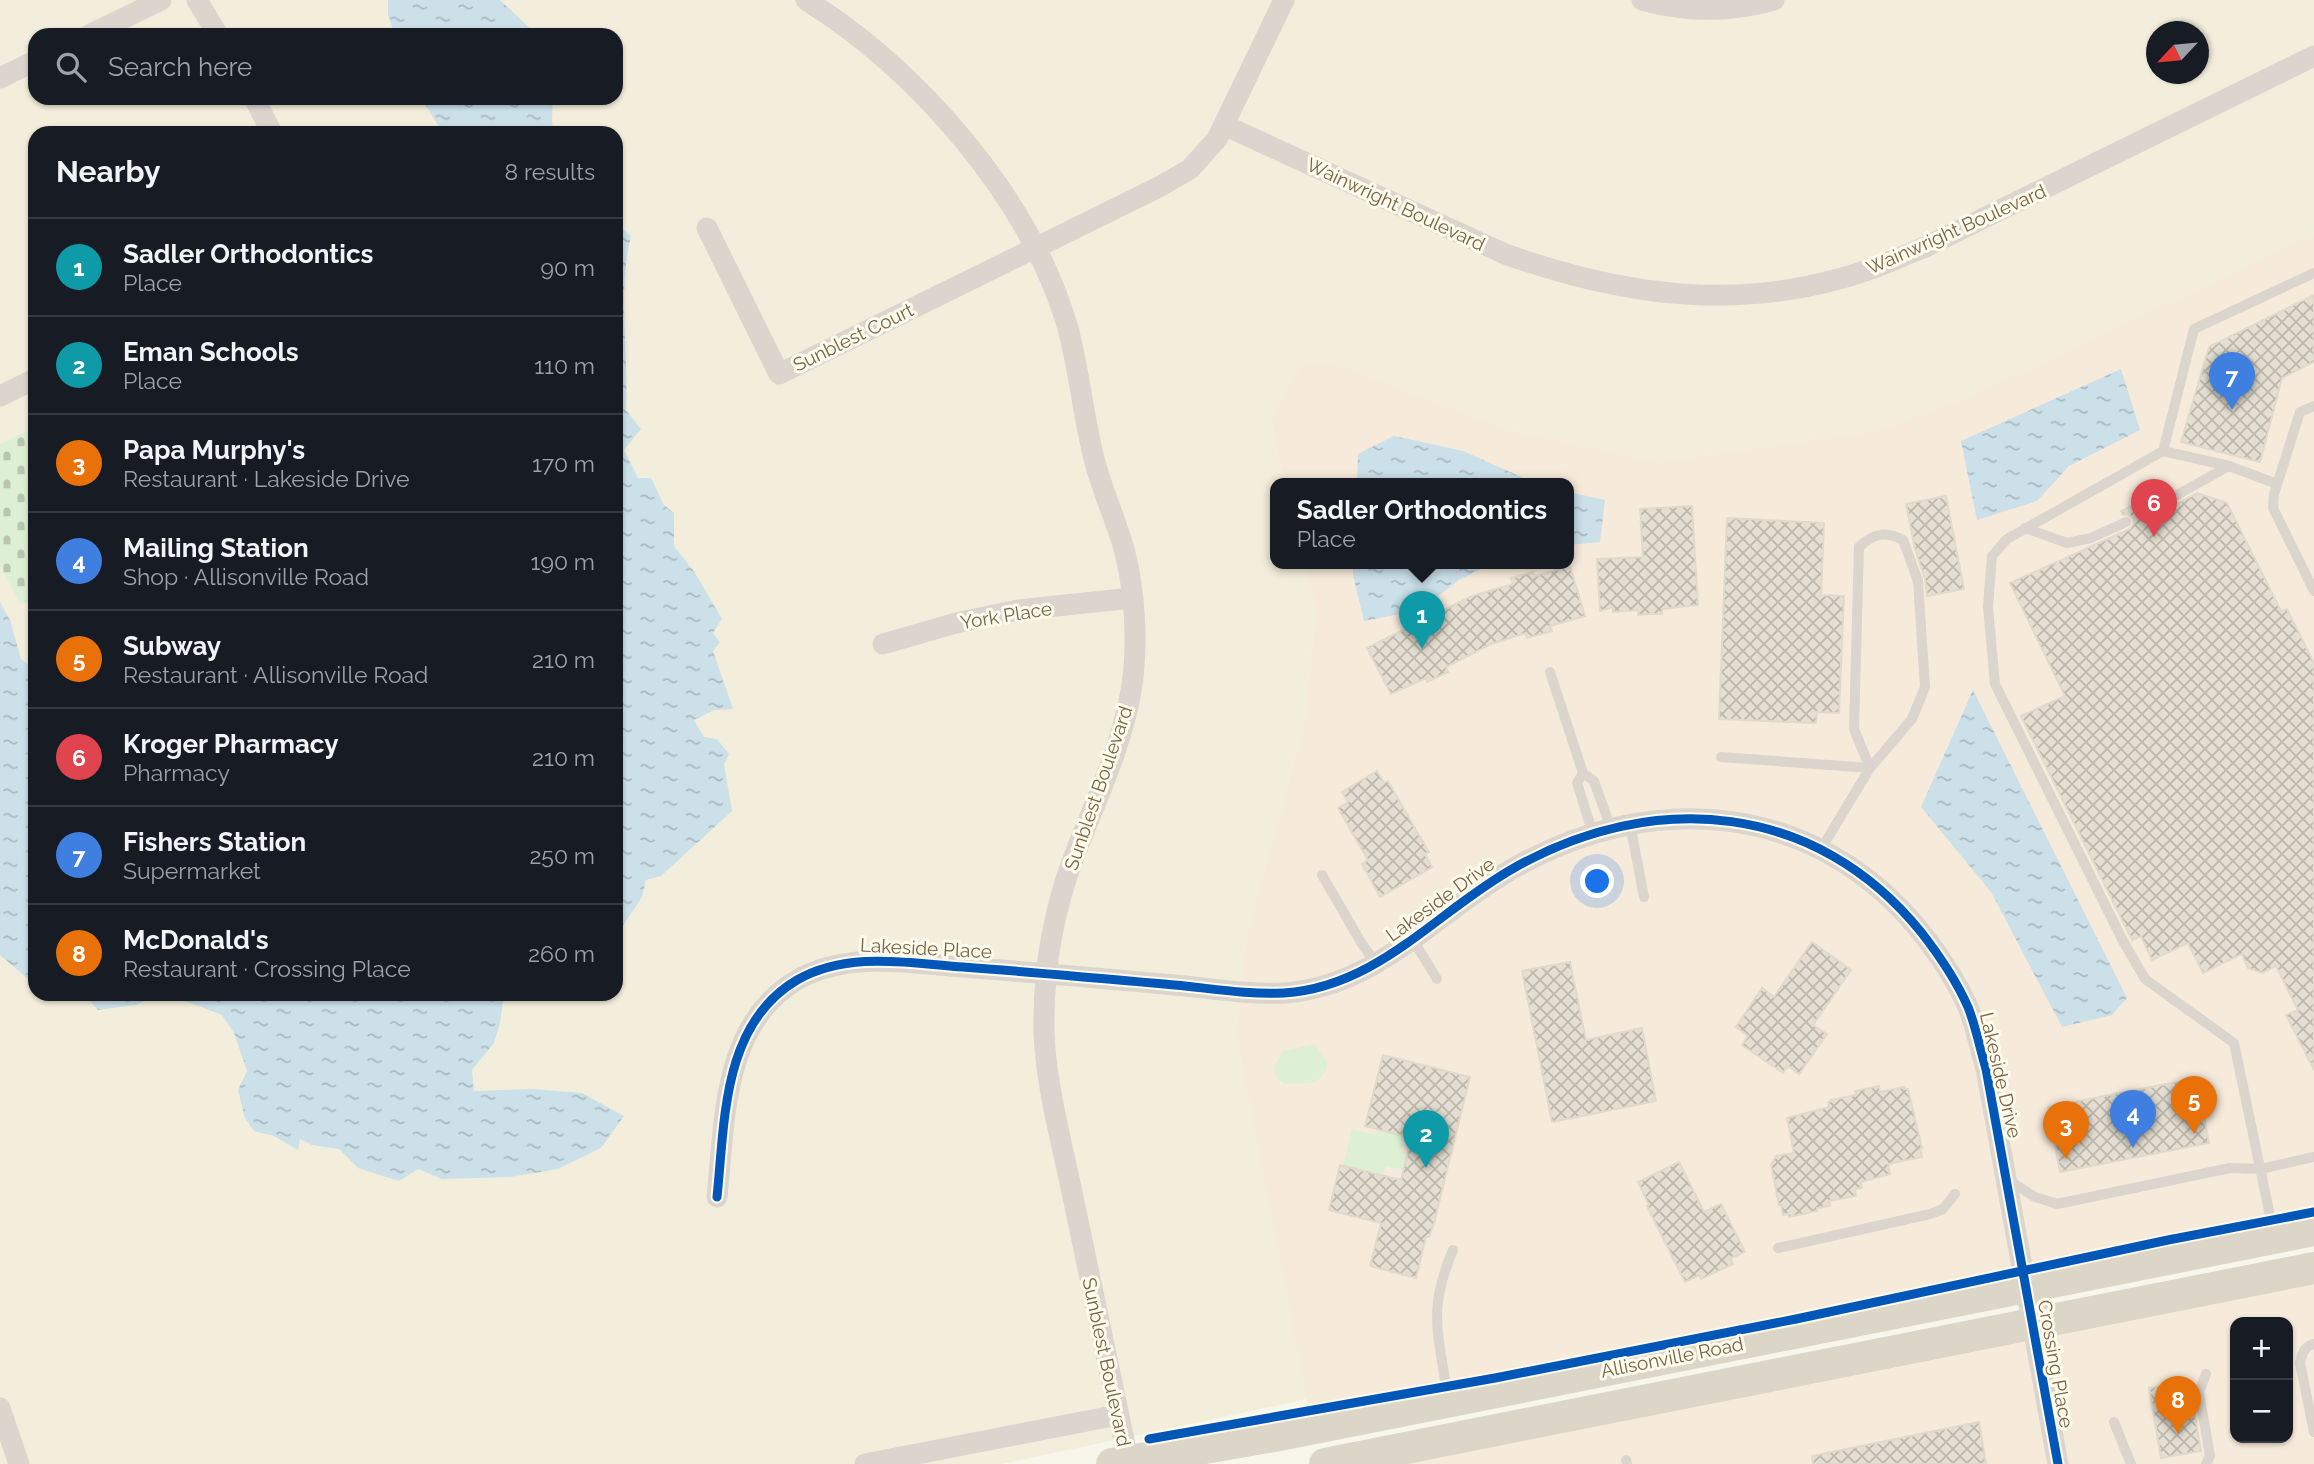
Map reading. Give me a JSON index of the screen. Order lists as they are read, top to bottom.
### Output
{
  "streets": {
    "main road": ["Allisonville Road"],
    "street": [
      "Wainwright Boulevard",
      "Sunblest Court",
      "York Place",
      "Sunblest Boulevard",
      "Lakeside Drive",
      "Lakeside Place",
      "Crossing Place"
    ]
  },
  "crossings": [
    ["Sunblest Court", "Sunblest Boulevard"],
    ["York Place", "Sunblest Boulevard"],
    ["Sunblest Boulevard", "Lakeside Drive"],
    ["Sunblest Boulevard", "Lakeside Place"],
    ["Sunblest Boulevard", "Allisonville Road"],
    ["Lakeside Drive", "Lakeside Place"],
    ["Lakeside Drive", "Allisonville Road"],
    ["Lakeside Drive", "Crossing Place"],
    ["Allisonville Road", "Crossing Place"]
  ],
  "north": "bottom left",
  "page": {
    "search": "Search here",
    "heading": ["Nearby", "8 results"],
    "list": [
      {
        "mark": "1",
        "name": "Sadler Orthodontics",
        "note": "Place",
        "value": "90 m"
      },
      {
        "mark": "2",
        "name": "Eman Schools",
        "note": "Place",
        "value": "110 m"
      },
      {
        "mark": "3",
        "name": "Papa Murphy's",
        "note": "Restaurant · Lakeside Drive",
        "value": "170 m"
      },
      {
        "mark": "4",
        "name": "Mailing Station",
        "note": "Shop · Allisonville Road",
        "value": "190 m"
      },
      {
        "mark": "5",
        "name": "Subway",
        "note": "Restaurant · Allisonville Road",
        "value": "210 m"
      },
      {
        "mark": "6",
        "name": "Kroger Pharmacy",
        "note": "Pharmacy",
        "value": "210 m"
      },
      {
        "mark": "7",
        "name": "Fishers Station",
        "note": "Supermarket",
        "value": "250 m"
      },
      {
        "mark": "8",
        "name": "McDonald's",
        "note": "Restaurant · Crossing Place",
        "value": "260 m"
      }
    ],
    "pins": [
      "7",
      "6",
      "1",
      "5",
      "4",
      "3",
      "2",
      "8"
    ],
    "popup": ["Sadler Orthodontics", "Place"],
    "map_buttons": ["+", "−"]
  }
}
